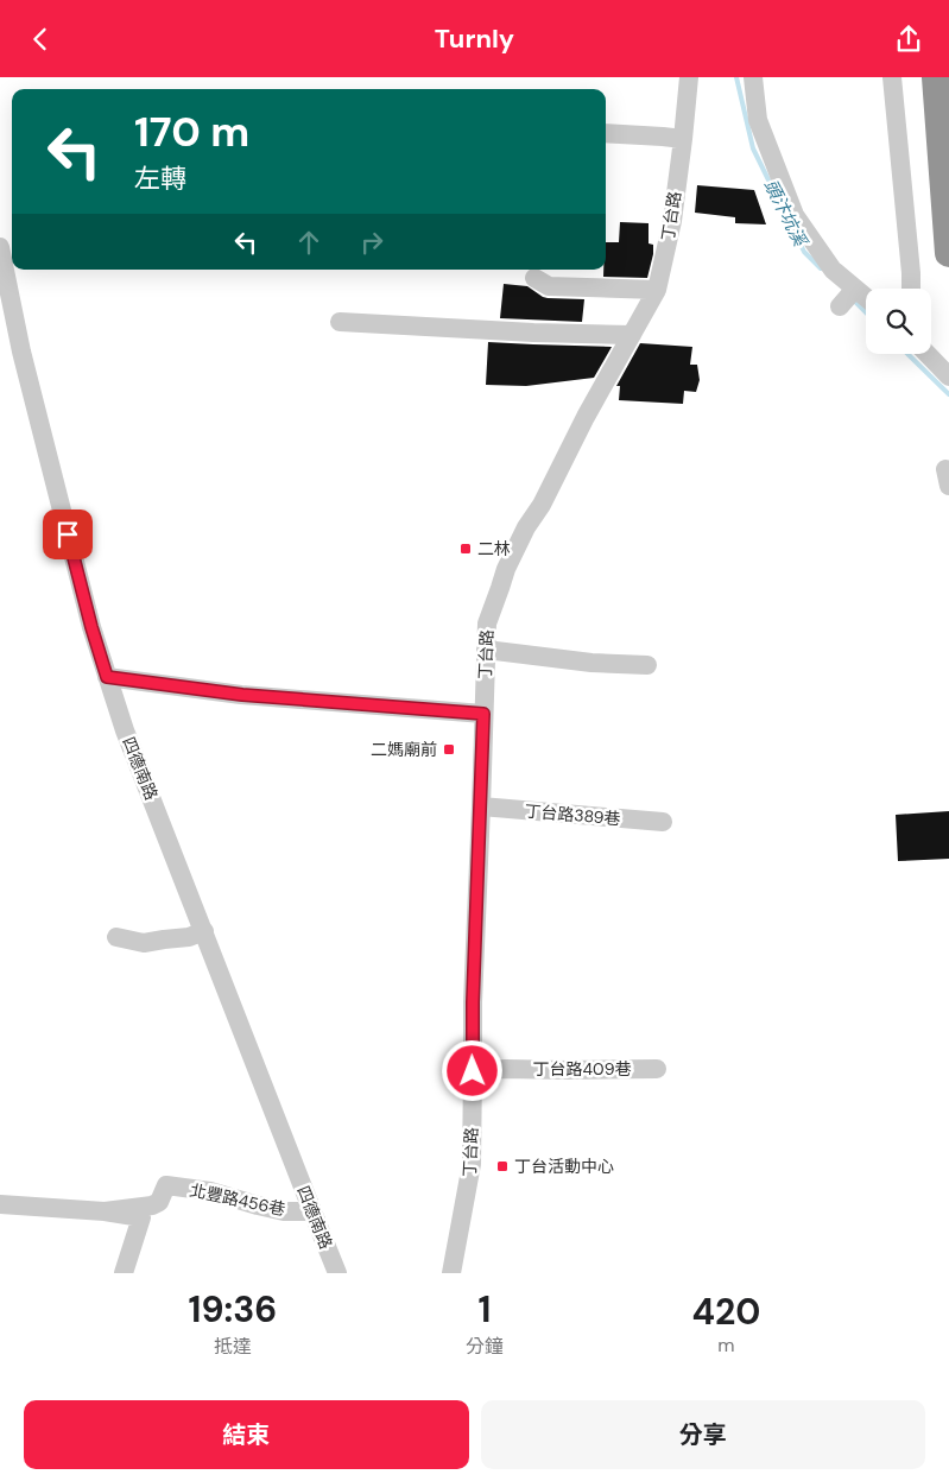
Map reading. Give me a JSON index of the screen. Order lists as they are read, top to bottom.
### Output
{
  "streets": {
    "street": [
      "丁台路",
      "四德南路",
      "丁台路389巷",
      "丁台路409巷",
      "北豐路456巷"
    ]
  },
  "crossings": [
    ["丁台路", "丁台路389巷"],
    ["丁台路", "丁台路409巷"],
    ["四德南路", "北豐路456巷"]
  ],
  "water": ["頭汴坑溪"],
  "places": {
    "transit": ["二林", "二媽廟前", "丁台活動中心"]
  },
  "page": {
    "header": "Turnly",
    "turn": ["170 m", "左轉"],
    "eta": [
      "19:36",
      "抵達",
      "1",
      "分鐘",
      "420",
      "m"
    ],
    "buttons": ["結束", "分享"]
  }
}
